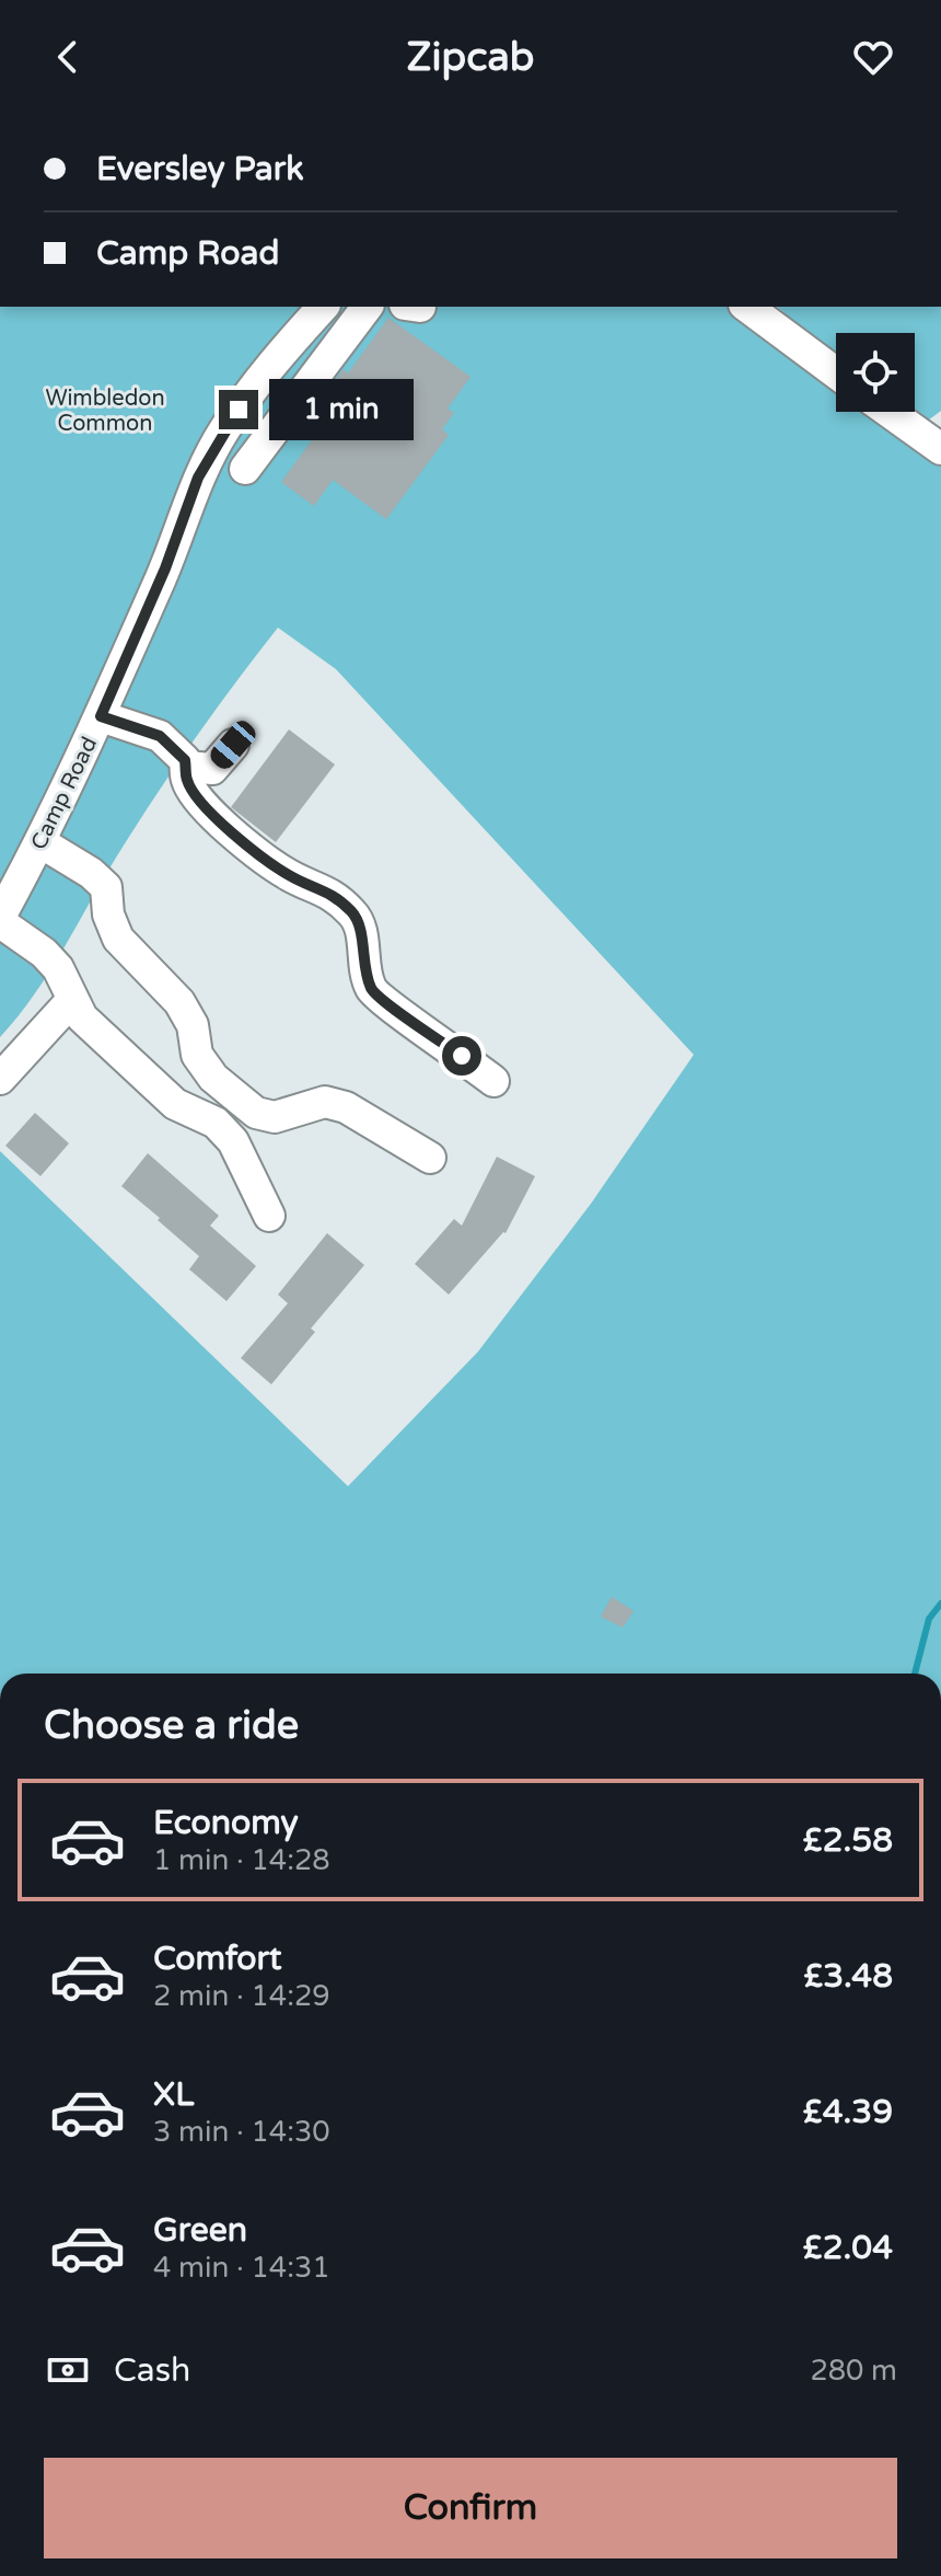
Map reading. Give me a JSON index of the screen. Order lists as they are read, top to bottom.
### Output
{
  "streets": {
    "street": ["Camp Road"]
  },
  "parks": ["Wimbledon Common"],
  "page": {
    "header": "Zipcab",
    "banner": ["Eversley Park", "Camp Road"],
    "bubble": "1 min",
    "heading": "Choose a ride",
    "list": [
      {
        "name": "Economy",
        "note": "1 min · 14:28",
        "value": "£2.58"
      },
      {
        "name": "Comfort",
        "note": "2 min · 14:29",
        "value": "£3.48"
      },
      {
        "name": "XL",
        "note": "3 min · 14:30",
        "value": "£4.39"
      },
      {
        "name": "Green",
        "note": "4 min · 14:31",
        "value": "£2.04"
      }
    ],
    "pay": ["Cash", "280 m"],
    "buttons": "Confirm"
  }
}
